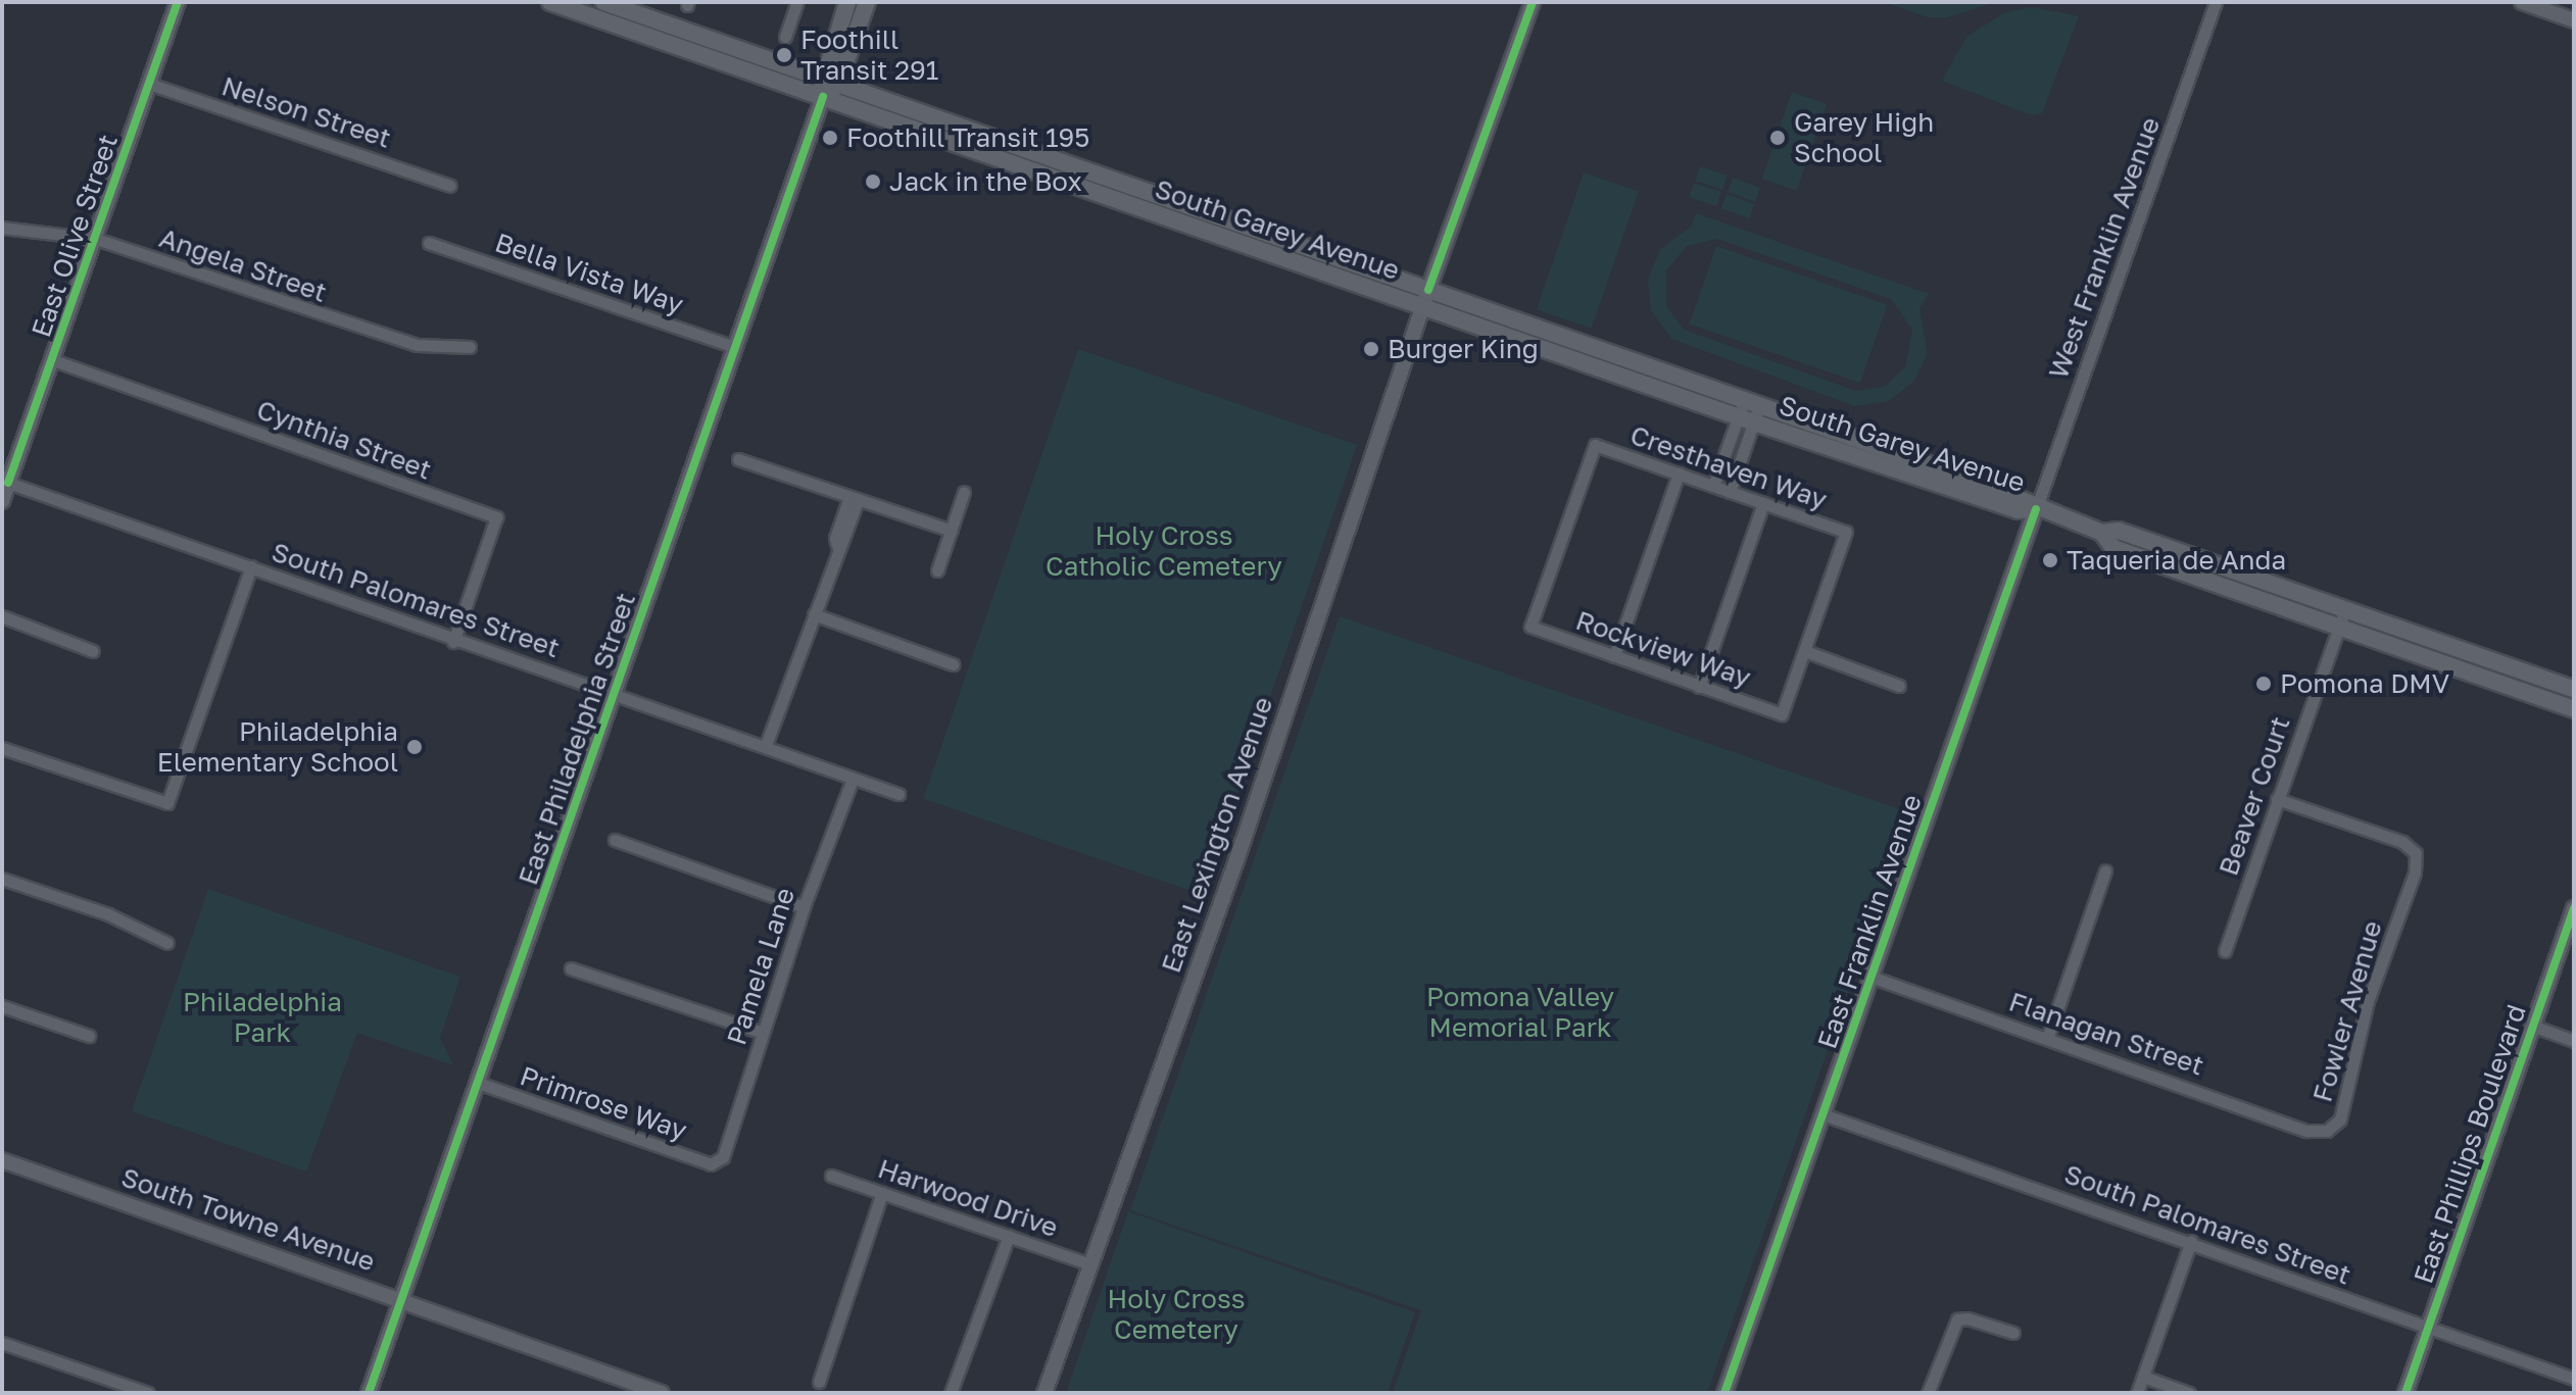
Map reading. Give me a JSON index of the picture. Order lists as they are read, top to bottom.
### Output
{
  "streets": {
    "main road": ["South Garey Avenue"],
    "street": [
      "Nelson Street",
      "East Olive Street",
      "West Franklin Avenue",
      "Angela Street",
      "Bella Vista Way",
      "Cynthia Street",
      "Cresthaven Way",
      "South Palomares Street",
      "Rockview Way",
      "East Philadelphia Street",
      "Beaver Court",
      "East Lexington Avenue",
      "East Franklin Avenue",
      "Pamela Lane",
      "Fowler Avenue",
      "Flanagan Street",
      "Primrose Way",
      "East Phillips Boulevard",
      "Harwood Drive",
      "South Towne Avenue"
    ]
  },
  "crossings": [
    ["Nelson Street", "East Olive Street"],
    ["South Garey Avenue", "West Franklin Avenue"],
    ["South Garey Avenue", "East Philadelphia Street"],
    ["South Garey Avenue", "Beaver Court"],
    ["South Garey Avenue", "East Lexington Avenue"],
    ["South Garey Avenue", "East Franklin Avenue"],
    ["East Olive Street", "Angela Street"],
    ["East Olive Street", "Cynthia Street"],
    ["East Olive Street", "South Palomares Street"],
    ["West Franklin Avenue", "East Franklin Avenue"],
    ["Bella Vista Way", "East Philadelphia Street"],
    ["Cynthia Street", "South Palomares Street"],
    ["Cresthaven Way", "Rockview Way"],
    ["South Palomares Street", "East Philadelphia Street"],
    ["South Palomares Street", "East Franklin Avenue"],
    ["South Palomares Street", "Pamela Lane"],
    ["South Palomares Street", "East Phillips Boulevard"],
    ["East Philadelphia Street", "Primrose Way"],
    ["East Philadelphia Street", "South Towne Avenue"],
    ["Beaver Court", "Fowler Avenue"],
    ["East Lexington Avenue", "Harwood Drive"],
    ["East Franklin Avenue", "Flanagan Street"],
    ["Pamela Lane", "Primrose Way"],
    ["Fowler Avenue", "Flanagan Street"]
  ],
  "parks": [
    "Holy Cross Catholic Cemetery",
    "Pomona Valley Memorial Park",
    "Philadelphia Park",
    "Holy Cross Cemetery"
  ],
  "places": [
    "Foothill Transit 291",
    "Foothill Transit 195",
    "Garey High School",
    "Jack in the Box",
    "Burger King",
    "Taqueria de Anda",
    "Pomona DMV",
    "Philadelphia Elementary School"
  ]
}
